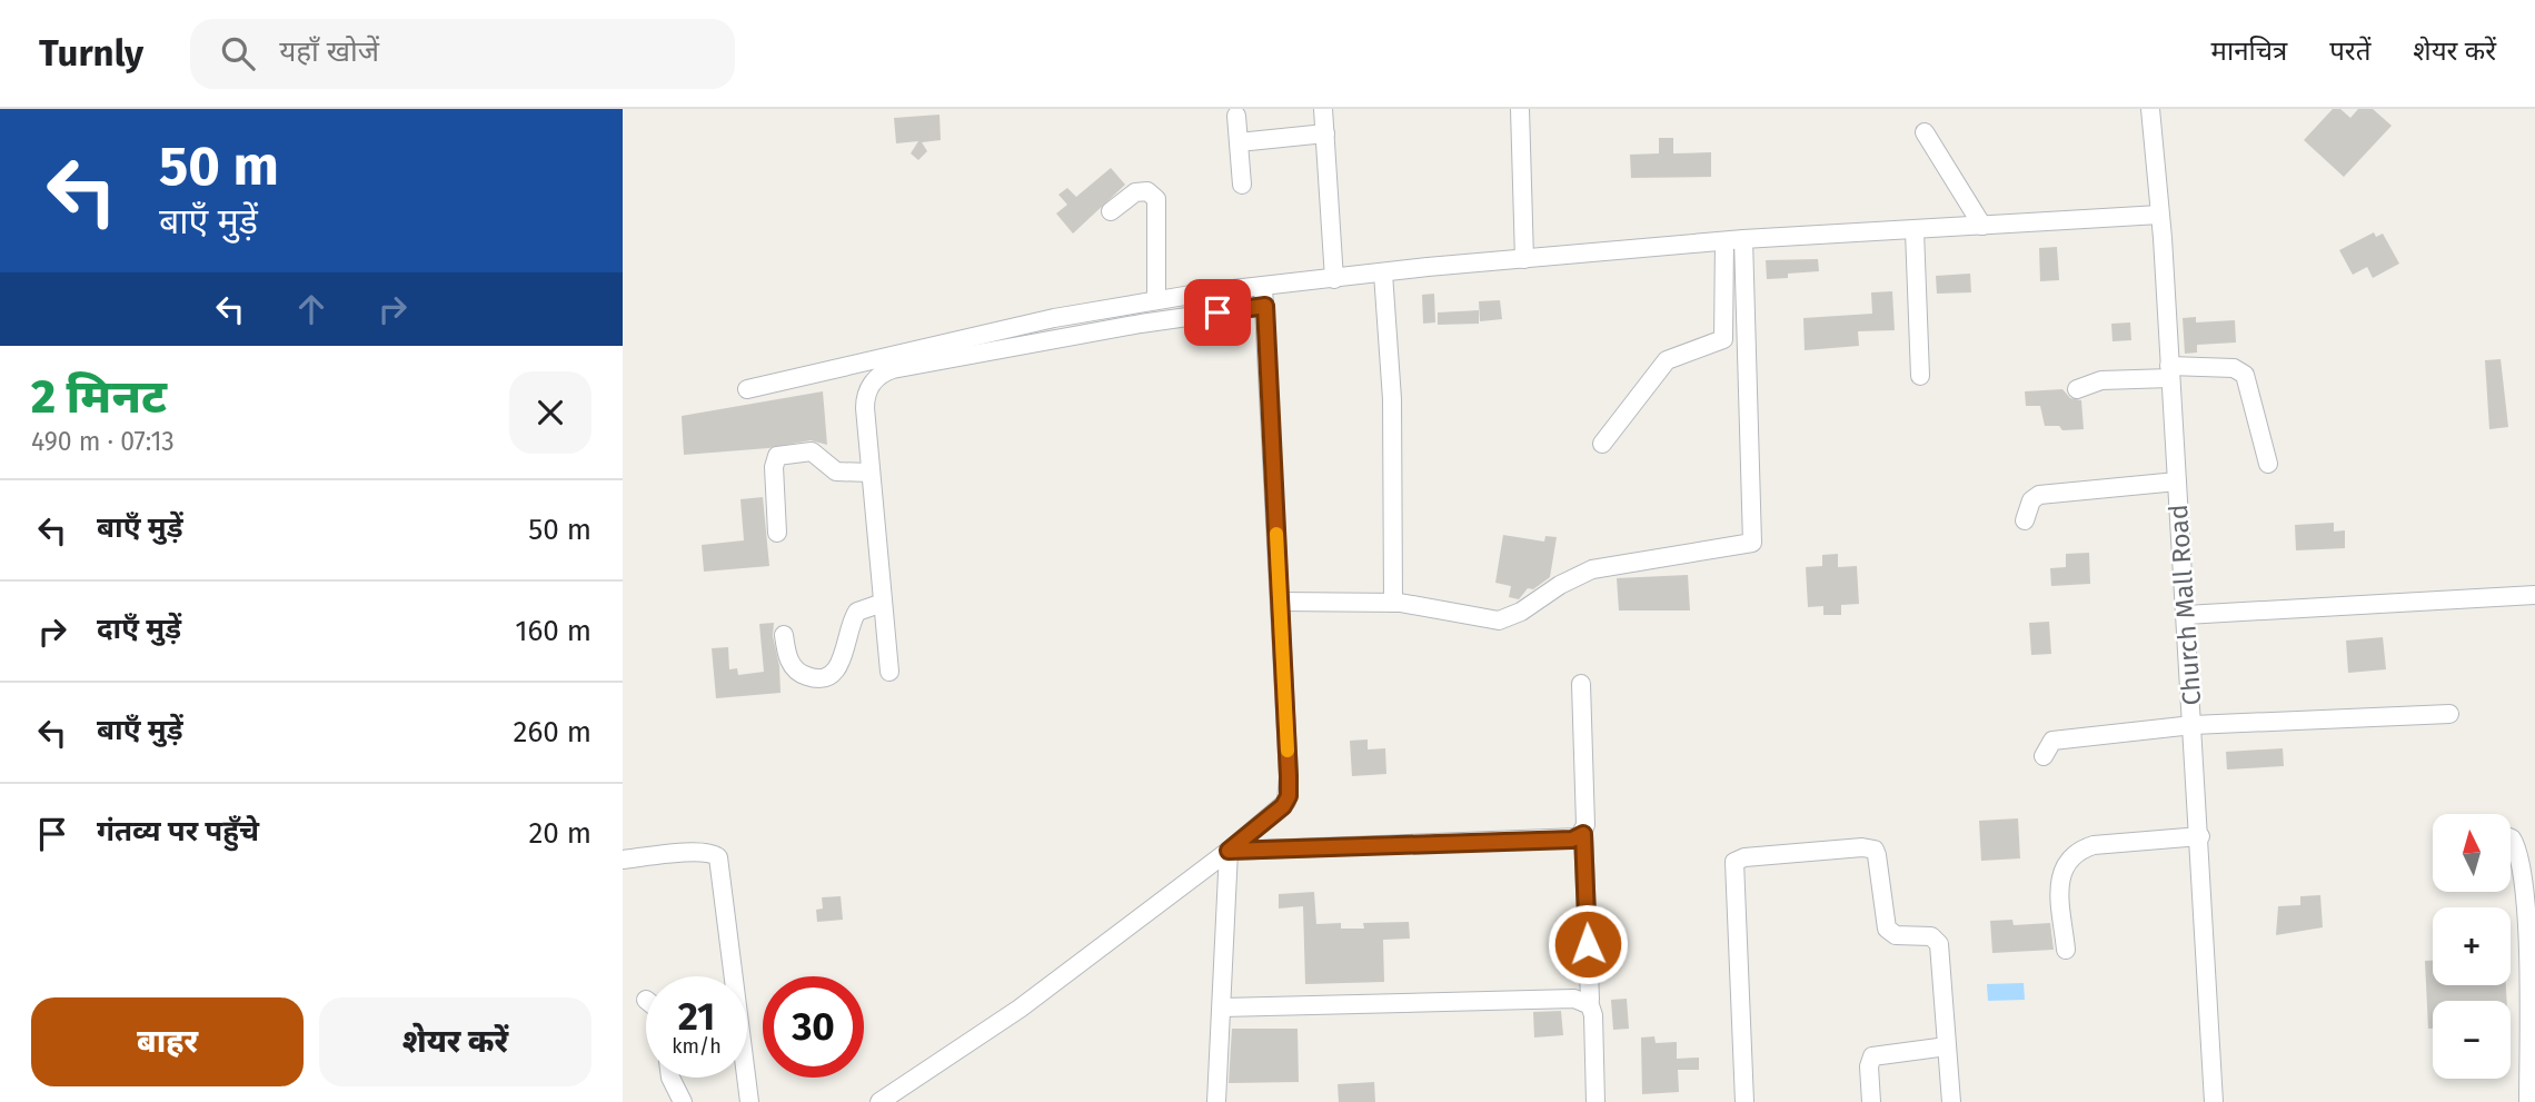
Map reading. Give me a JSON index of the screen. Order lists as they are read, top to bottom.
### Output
{
  "streets": {
    "street": ["Church Mall Road"]
  },
  "north": "top",
  "page": {
    "header": "Turnly",
    "search": "यहाँ खोजें",
    "nav": ["मानचित्र", "परतें", "शेयर करें"],
    "turn": ["50 m", "बाएँ मुड़ें"],
    "heading": ["2 मिनट", "490 m · 07:13"],
    "list": [
      {
        "name": "बाएँ मुड़ें",
        "value": "50 m"
      },
      {
        "name": "दाएँ मुड़ें",
        "value": "160 m"
      },
      {
        "name": "बाएँ मुड़ें",
        "value": "260 m"
      },
      {
        "name": "गंतव्य पर पहुँचे",
        "value": "20 m"
      }
    ],
    "map_buttons": ["+", "−"],
    "speed": "21 km/h",
    "limit": "30",
    "buttons": ["बाहर", "शेयर करें"]
  }
}
